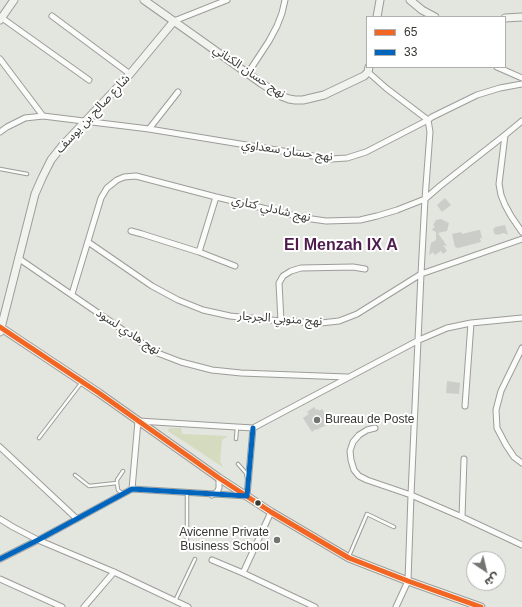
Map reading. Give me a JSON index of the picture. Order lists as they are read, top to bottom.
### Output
{
  "streets": {
    "street": [
      "نهج حسان الكناني",
      "شارع صالح بن يوسف",
      "نهج حسان سعداوي",
      "نهج شادلي كتاري",
      "نهج منوبي الجرجار",
      "نهج هادي لسود"
    ]
  },
  "crossings": [
    ["نهج حسان الكناني", "شارع صالح بن يوسف"],
    ["شارع صالح بن يوسف", "نهج حسان سعداوي"],
    ["شارع صالح بن يوسف", "نهج هادي لسود"],
    ["نهج شادلي كتاري", "نهج منوبي الجرجار"],
    ["نهج شادلي كتاري", "نهج هادي لسود"]
  ],
  "districts": ["El Menzah IX A"],
  "places": ["Bureau de Poste", "Avicenne Private Business School"],
  "lines": ["transit line 65", "transit line 33"],
  "legend": ["65", "33"],
  "north": "bottom right"
}
